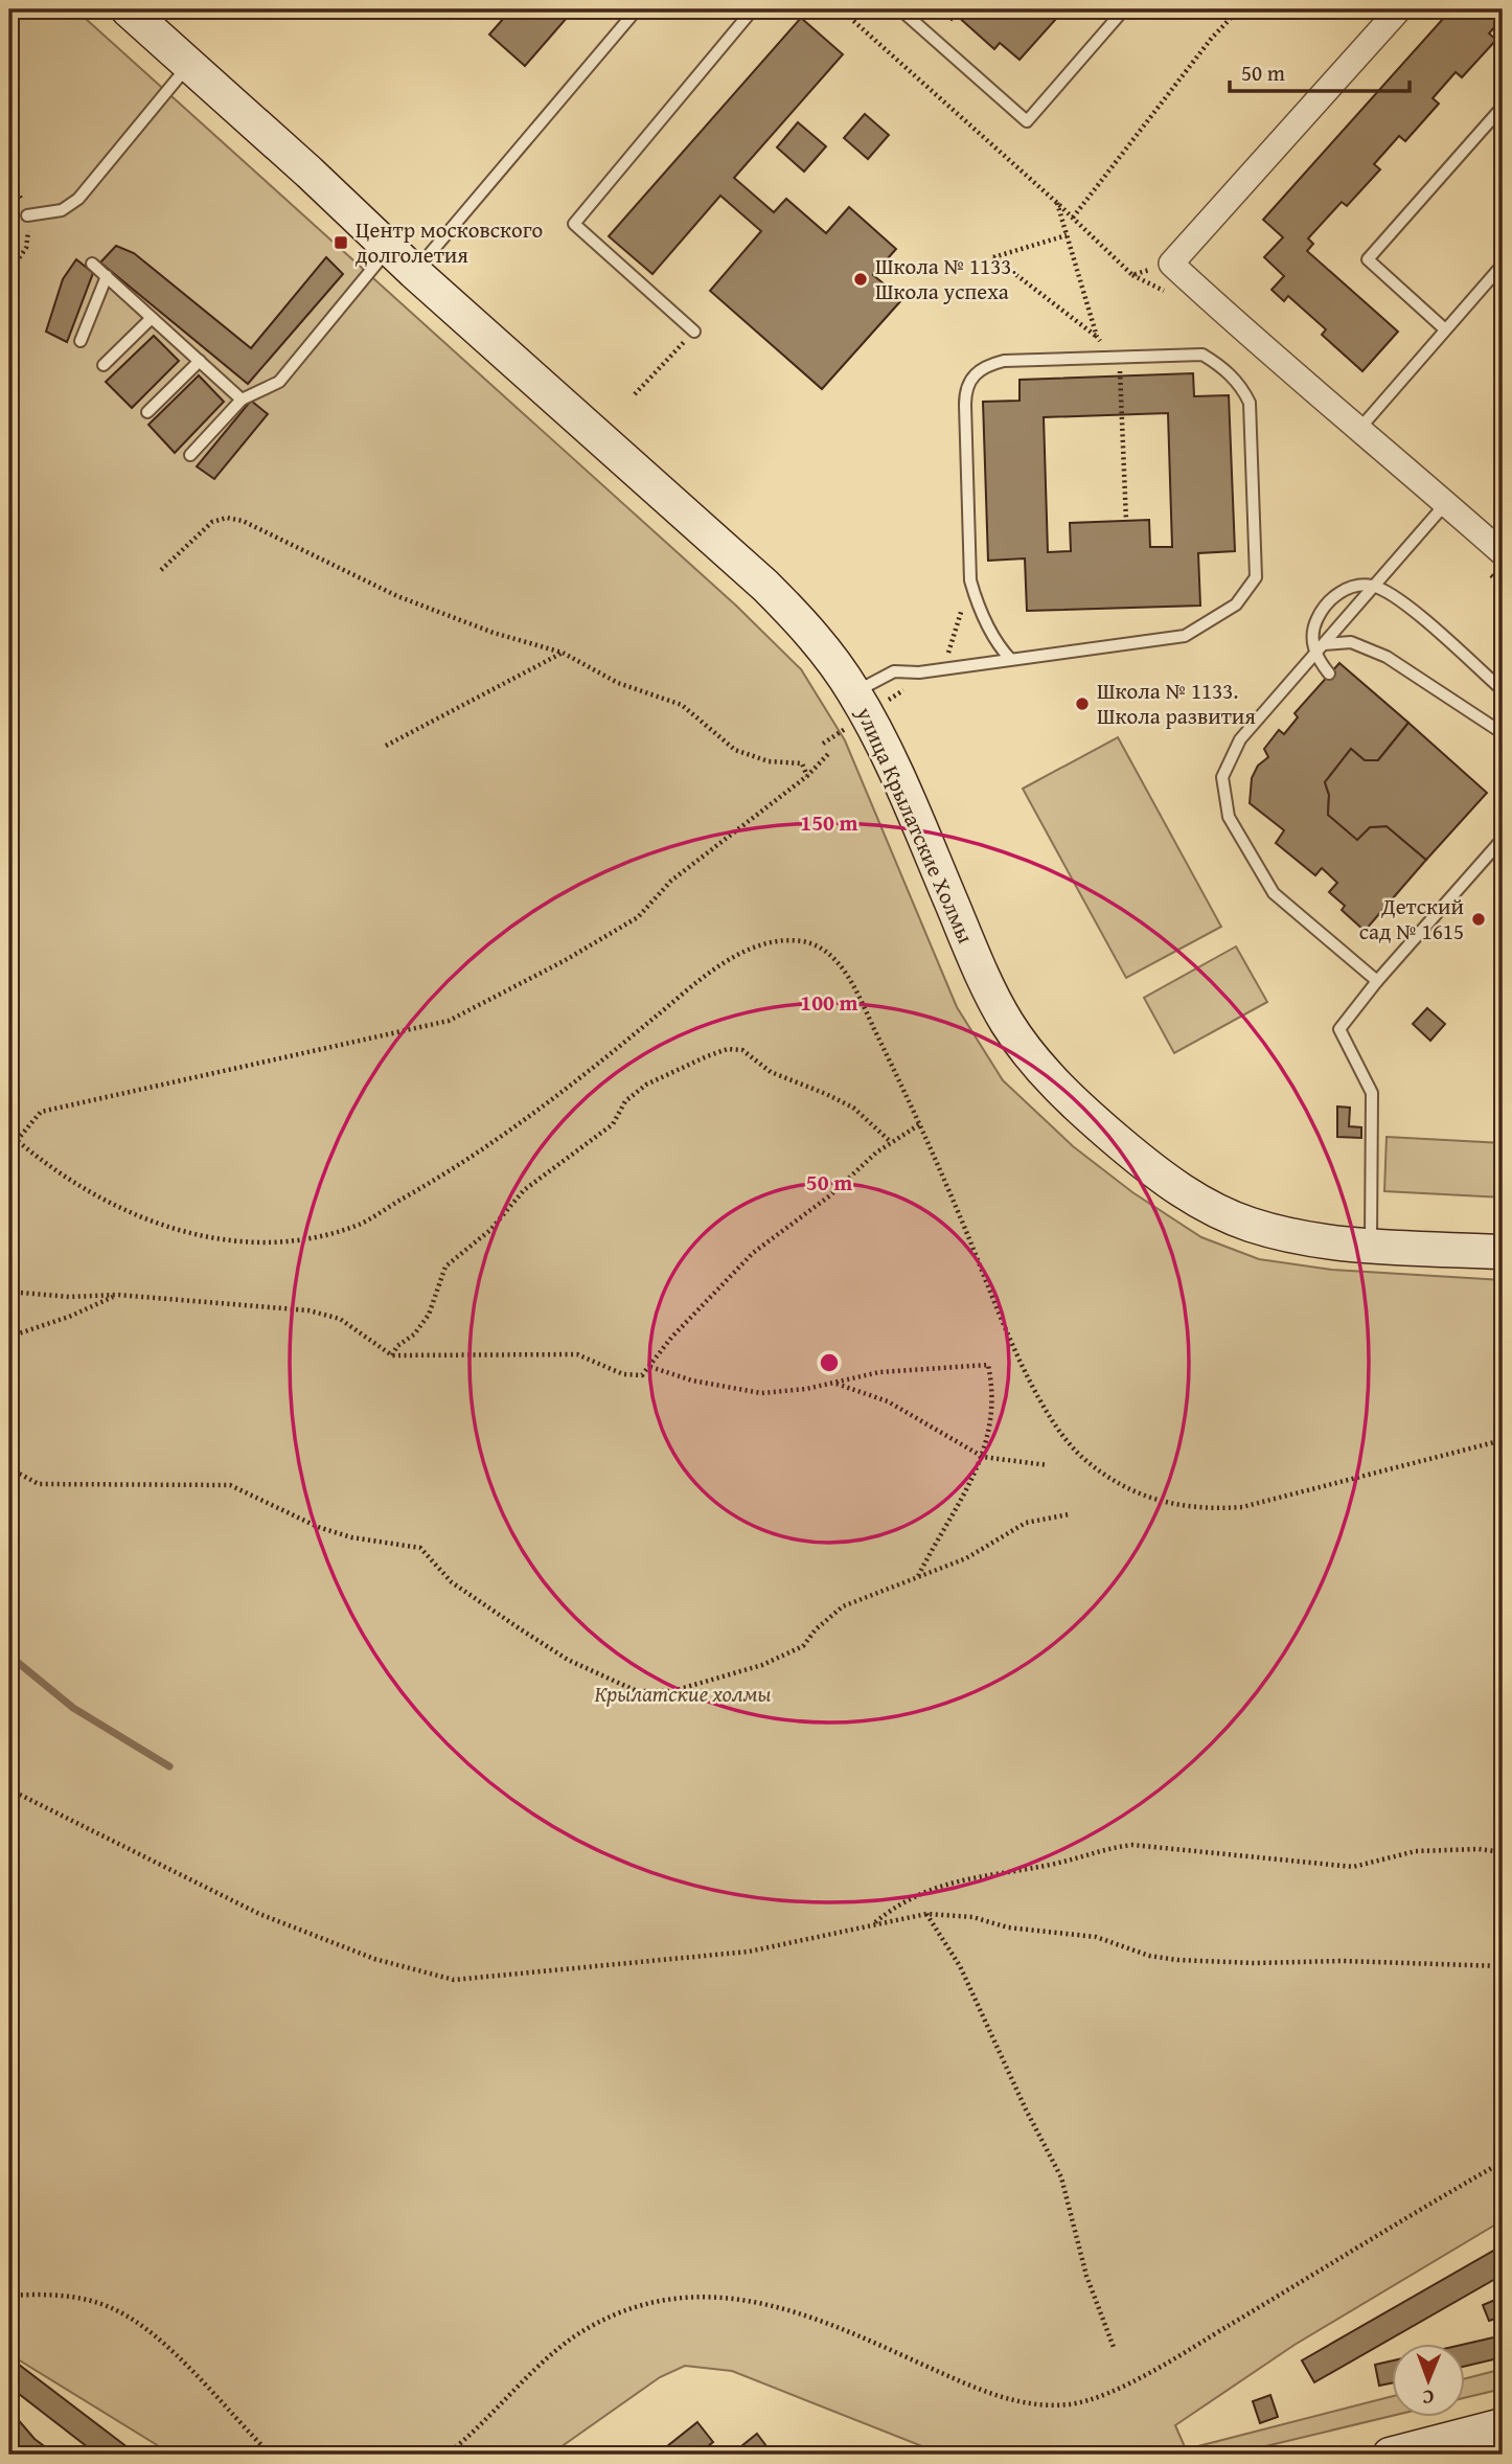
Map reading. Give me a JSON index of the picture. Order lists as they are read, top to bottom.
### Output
{
  "streets": {
    "street": ["улица Крылатские Холмы"]
  },
  "parks": ["Крылатские холмы"],
  "places": {
    "transit": ["Центр московского долголетия"],
    "other": ["Школа № 1133. Школа успеха", "Школа № 1133. Школа развития", "Детский сад № 1615"]
  },
  "scale_bar": "50 m",
  "north": "bottom",
  "rings": ["150 m", "100 m", "50 m"]
}
